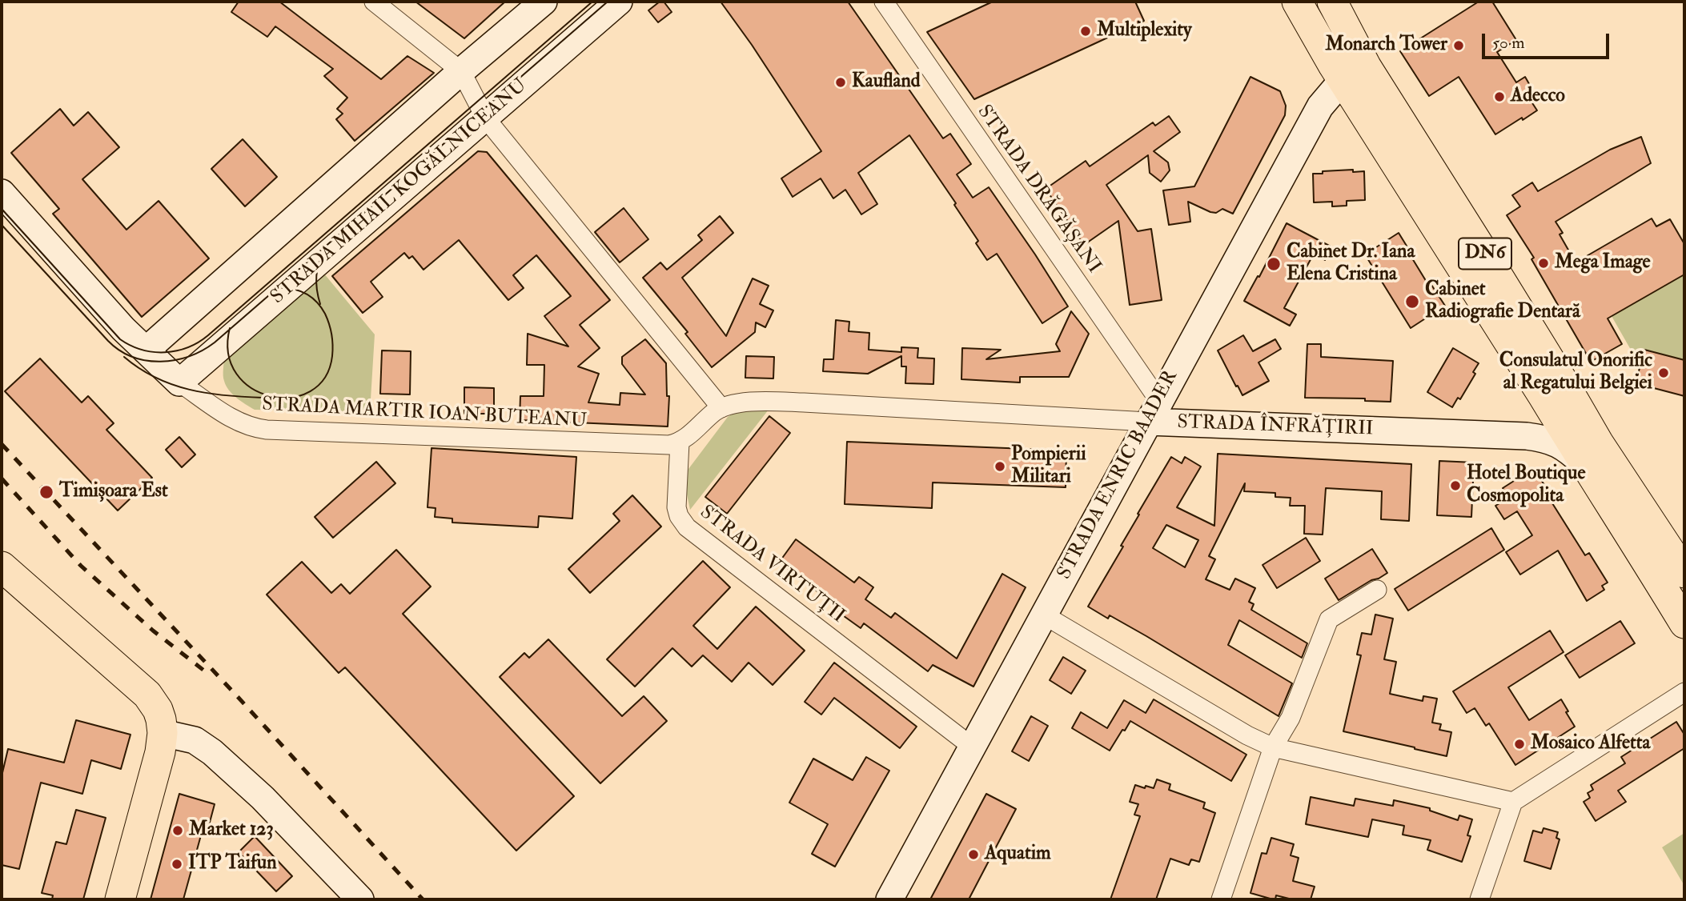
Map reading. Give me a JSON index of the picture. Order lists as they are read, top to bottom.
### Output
{
  "streets": {
    "main road": ["DN6"],
    "street": [
      "STRADA DRĂGĂȘANI",
      "STRADA MIHAIL KOGĂLNICEANU",
      "STRADA MARTIR IOAN BUTEANU",
      "STRADA ÎNFRĂȚIRII",
      "STRADA ENRIC BAADER",
      "STRADA VIRTUȚII"
    ]
  },
  "crossings": [
    ["STRADA DRĂGĂȘANI", "STRADA ÎNFRĂȚIRII"],
    ["STRADA DRĂGĂȘANI", "STRADA ENRIC BAADER"],
    ["STRADA MIHAIL KOGĂLNICEANU", "STRADA MARTIR IOAN BUTEANU"],
    ["DN6", "STRADA ÎNFRĂȚIRII"],
    ["DN6", "STRADA ENRIC BAADER"],
    ["STRADA MARTIR IOAN BUTEANU", "STRADA VIRTUȚII"],
    ["STRADA ÎNFRĂȚIRII", "STRADA ENRIC BAADER"],
    ["STRADA ENRIC BAADER", "STRADA VIRTUȚII"]
  ],
  "places": [
    "Multiplexity",
    "Monarch Tower",
    "Kaufland",
    "Adecco",
    "Mega Image",
    "Cabinet Dr. Iana Elena Cristina",
    "Cabinet Radiografie Dentară",
    "Consulatul Onorific al Regatului Belgiei",
    "Pompierii Militari",
    "Hotel Boutique Cosmopolita",
    "Timișoara Est",
    "Mosaico Alfetta",
    "Market 123",
    "Aquatim",
    "ITP Taifun"
  ],
  "scale_bar": "50 m"
}
